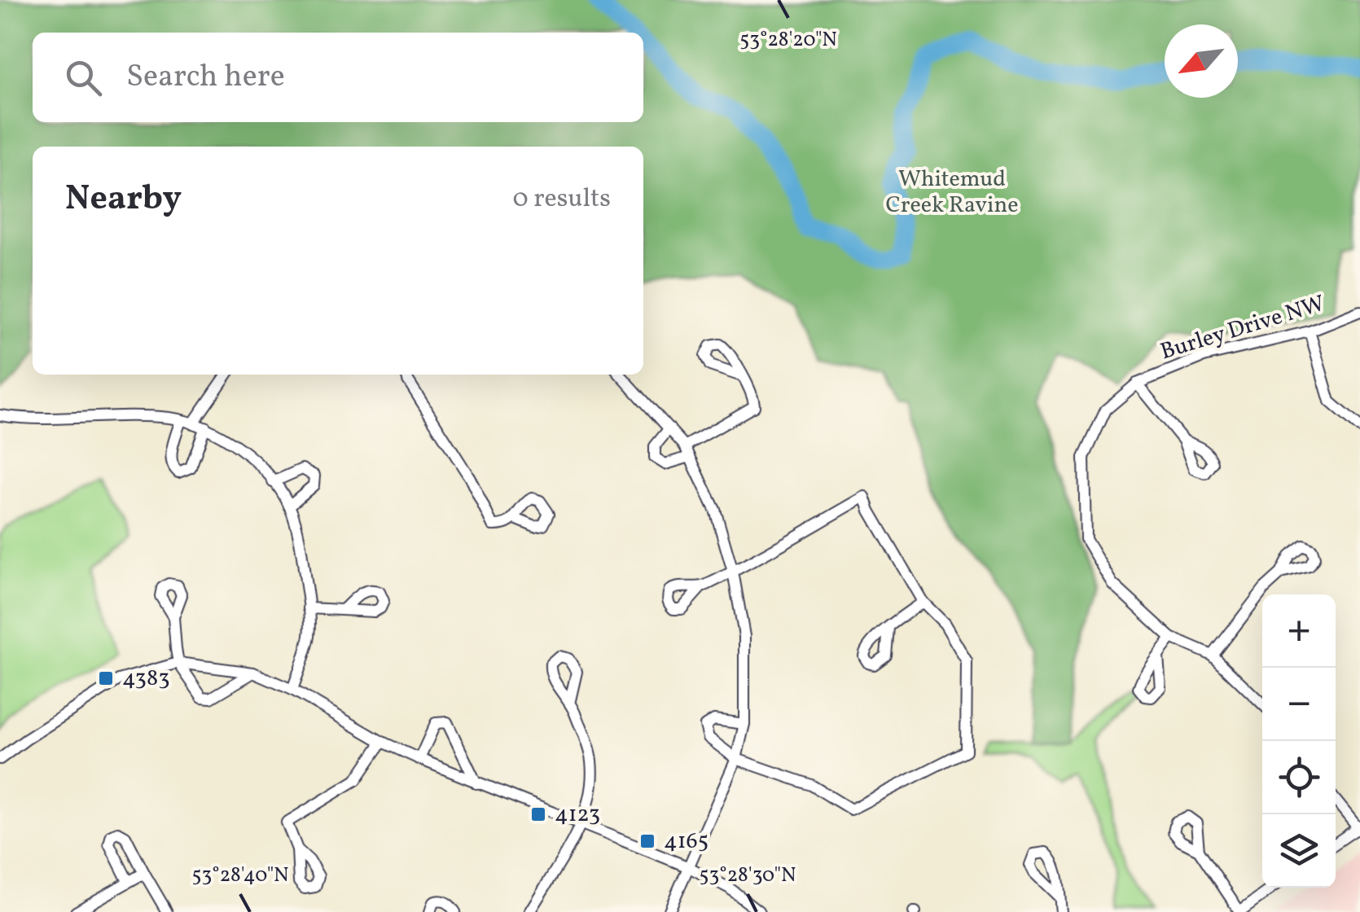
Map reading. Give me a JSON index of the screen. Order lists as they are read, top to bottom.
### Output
{
  "streets": {
    "street": ["Burley Drive NW"]
  },
  "parks": ["Whitemud Creek Ravine"],
  "places": {
    "transit": ["4383", "4123", "4165"]
  },
  "north": "bottom left",
  "page": {
    "search": "Search here",
    "heading": ["Nearby", "0 results"],
    "map_buttons": ["+", "−"]
  },
  "coordinates": ["53°28'20\"N", "53°28'40\"N", "53°28'30\"N"]
}
